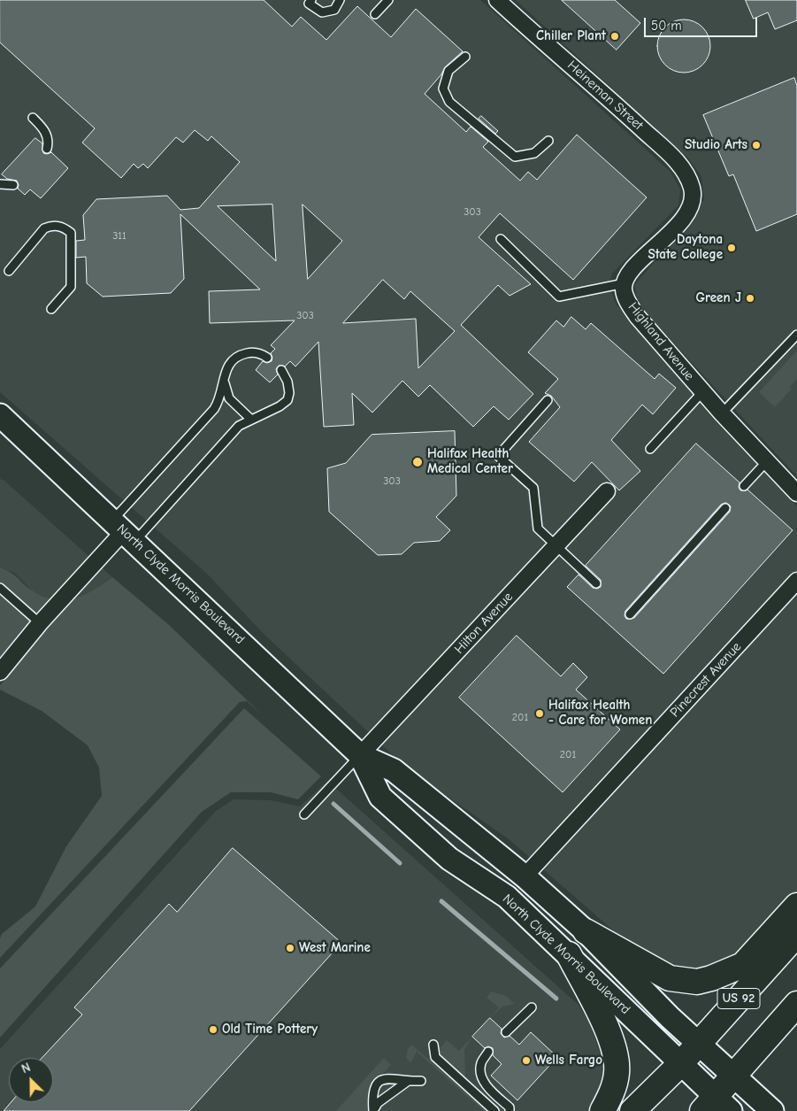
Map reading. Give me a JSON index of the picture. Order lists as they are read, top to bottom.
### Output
{
  "streets": {
    "main road": ["North Clyde Morris Boulevard", "US 92"],
    "street": [
      "Heineman Street",
      "Highland Avenue",
      "Hilton Avenue",
      "Pinecrest Avenue"
    ]
  },
  "crossings": [
    ["Heineman Street", "Highland Avenue"],
    ["North Clyde Morris Boulevard", "Hilton Avenue"],
    ["North Clyde Morris Boulevard", "Pinecrest Avenue"],
    ["North Clyde Morris Boulevard", "US 92"]
  ],
  "places": [
    "Chiller Plant",
    "Studio Arts",
    "Daytona State College",
    "Green J",
    "Halifax Health Medical Center",
    "Halifax Health - Care for Women",
    "West Marine",
    "Old Time Pottery",
    "Wells Fargo"
  ],
  "house_numbers": [
    "303",
    "311",
    "303",
    "303",
    "201",
    "201"
  ],
  "scale_bar": "50 m",
  "north": "top left"
}
